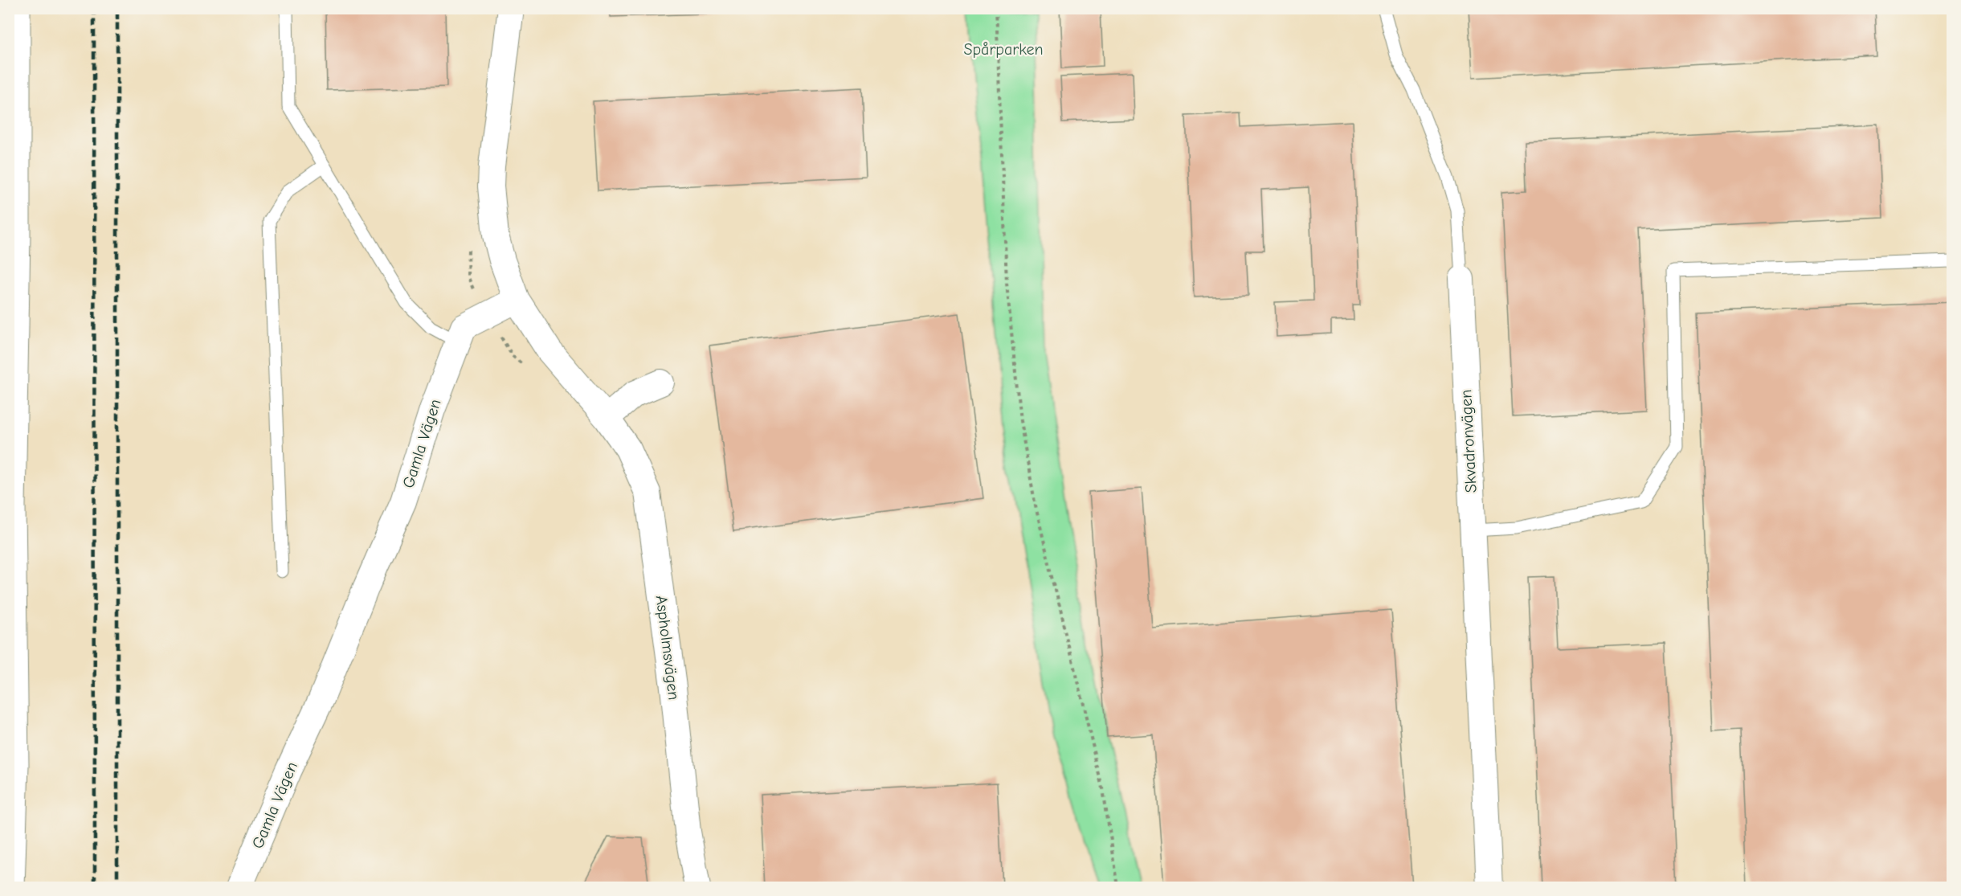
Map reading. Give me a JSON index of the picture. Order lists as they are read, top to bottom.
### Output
{
  "streets": {
    "street": ["Skvadronvägen", "Gamla Vägen", "Aspholmsvägen"]
  },
  "crossings": [
    ["Gamla Vägen", "Aspholmsvägen"]
  ],
  "parks": ["Spårparken"]
}
